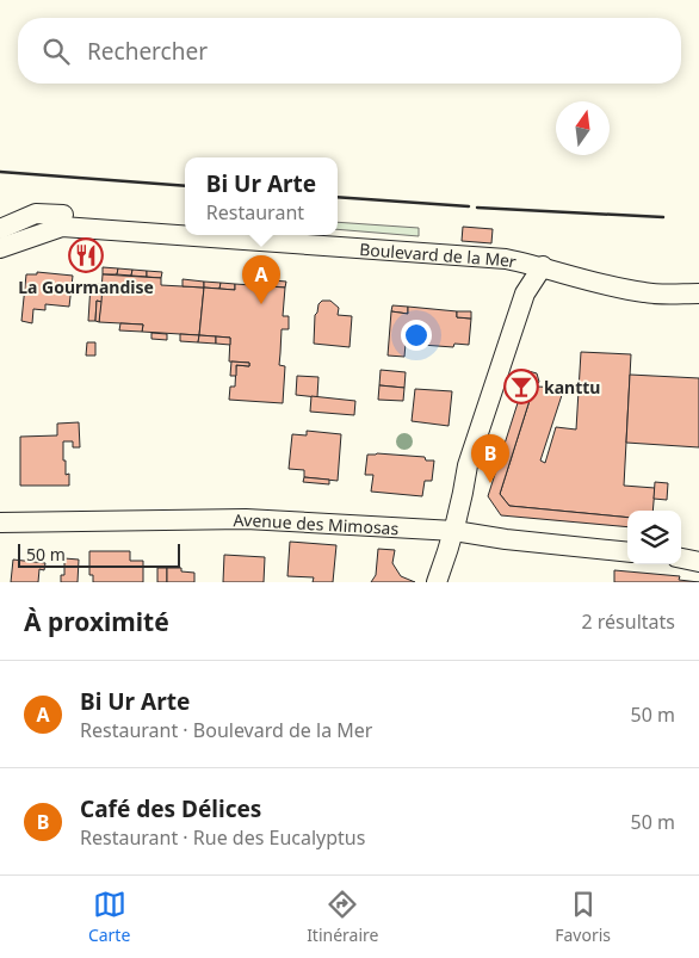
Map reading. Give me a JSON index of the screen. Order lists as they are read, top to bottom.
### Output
{
  "streets": {
    "street": ["Boulevard de la Mer", "Avenue des Mimosas"]
  },
  "places": {
    "restaurant": ["La Gourmandise"],
    "bar": ["kanttu"]
  },
  "scale_bar": "50 m",
  "north": "top",
  "page": {
    "search": "Rechercher",
    "popup": ["Bi Ur Arte", "Restaurant"],
    "pins": ["A", "B"],
    "scale": "50 m",
    "heading": ["À proximité", "2 résultats"],
    "list": [
      {
        "mark": "A",
        "name": "Bi Ur Arte",
        "note": "Restaurant · Boulevard de la Mer",
        "value": "50 m"
      },
      {
        "mark": "B",
        "name": "Café des Délices",
        "note": "Restaurant · Rue des Eucalyptus",
        "value": "50 m"
      }
    ],
    "nav": ["Carte", "Itinéraire", "Favoris"]
  }
}
